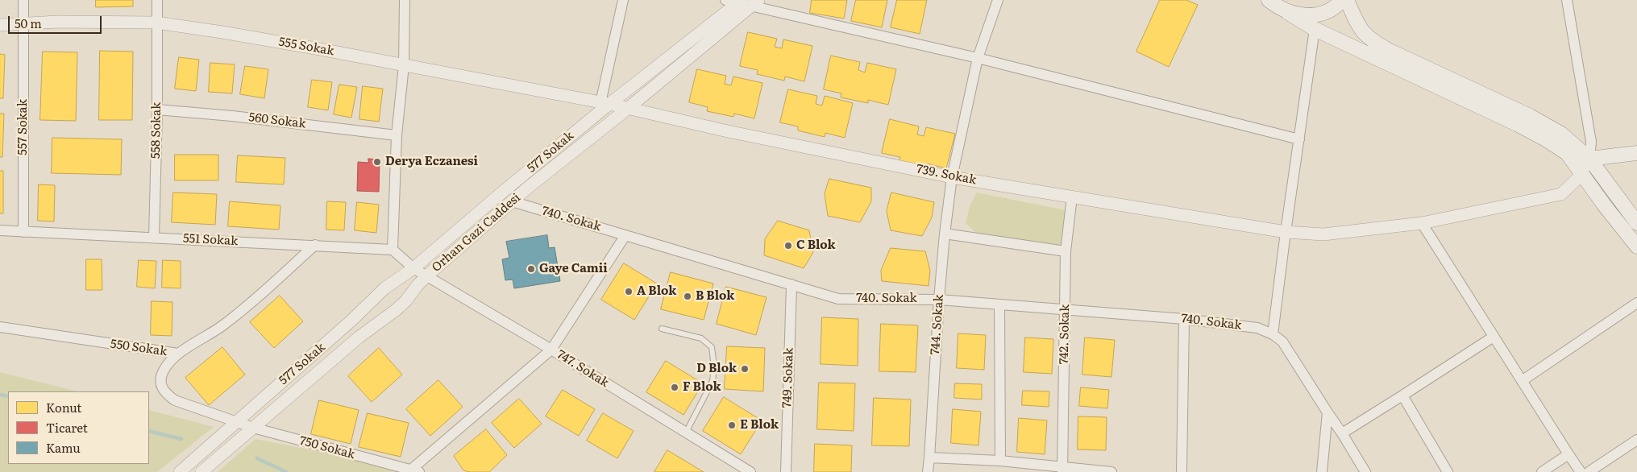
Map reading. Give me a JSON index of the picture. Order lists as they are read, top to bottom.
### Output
{
  "streets": {
    "street": [
      "555 Sokak",
      "560 Sokak",
      "557 Sokak",
      "558 Sokak",
      "577 Sokak",
      "739. Sokak",
      "740. Sokak",
      "Orhan Gazi Caddesi",
      "551 Sokak",
      "744. Sokak",
      "742. Sokak",
      "550 Sokak",
      "747. Sokak",
      "749. Sokak",
      "750 Sokak"
    ]
  },
  "crossings": [
    ["555 Sokak", "557 Sokak"],
    ["555 Sokak", "558 Sokak"],
    ["555 Sokak", "577 Sokak"],
    ["555 Sokak", "739. Sokak"],
    ["560 Sokak", "558 Sokak"],
    ["557 Sokak", "551 Sokak"],
    ["558 Sokak", "551 Sokak"],
    ["577 Sokak", "739. Sokak"],
    ["577 Sokak", "Orhan Gazi Caddesi"],
    ["577 Sokak", "550 Sokak"],
    ["577 Sokak", "747. Sokak"],
    ["577 Sokak", "750 Sokak"],
    ["739. Sokak", "Orhan Gazi Caddesi"],
    ["739. Sokak", "744. Sokak"],
    ["739. Sokak", "742. Sokak"],
    ["740. Sokak", "Orhan Gazi Caddesi"],
    ["740. Sokak", "744. Sokak"],
    ["740. Sokak", "742. Sokak"],
    ["740. Sokak", "749. Sokak"],
    ["Orhan Gazi Caddesi", "747. Sokak"],
    ["Orhan Gazi Caddesi", "750 Sokak"],
    ["550 Sokak", "750 Sokak"]
  ],
  "places": [
    "Derya Eczanesi",
    "C Blok",
    "Gaye Camii",
    "A Blok",
    "B Blok",
    "D Blok",
    "F Blok",
    "E Blok"
  ],
  "legend": ["Konut", "Ticaret", "Kamu"],
  "scale_bar": "50 m"
}
